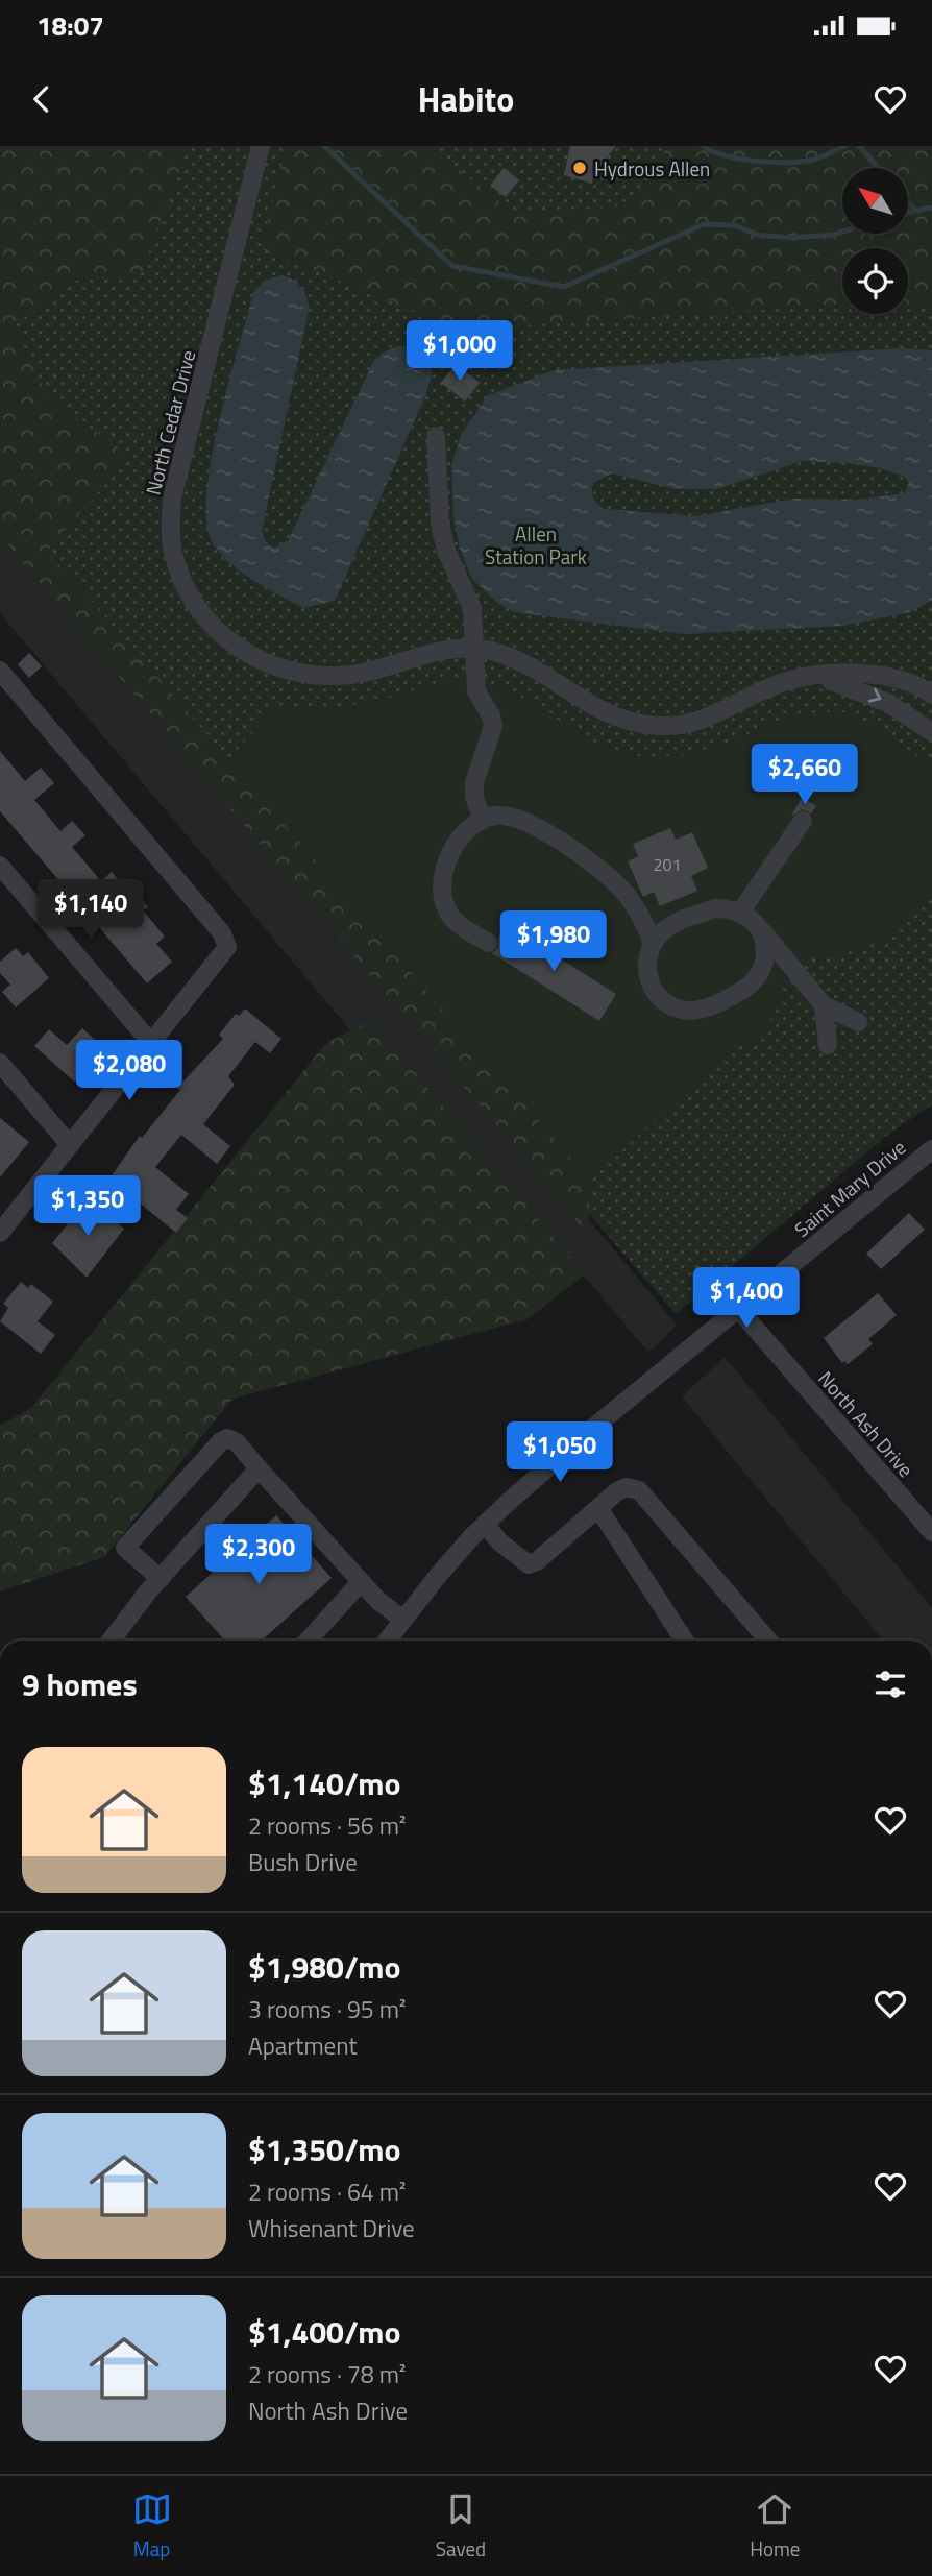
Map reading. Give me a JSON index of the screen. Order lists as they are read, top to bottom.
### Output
{
  "streets": {
    "street": ["North Cedar Drive", "Saint Mary Drive", "North Ash Drive"]
  },
  "crossings": [
    ["Saint Mary Drive", "North Ash Drive"]
  ],
  "parks": ["Allen Station Park"],
  "places": ["Hydrous Allen"],
  "house_numbers": ["201"],
  "north": "top left",
  "page": {
    "status": "18:07",
    "header": "Habito",
    "price": [
      "$1,000",
      "$2,660",
      "$1,140",
      "$1,980",
      "$2,080",
      "$1,350",
      "$1,400",
      "$1,050",
      "$2,300"
    ],
    "heading": "9 homes",
    "list": [
      {
        "name": "$1,140/mo",
        "note": "2 rooms · 56 m² · Bush Drive"
      },
      {
        "name": "$1,980/mo",
        "note": "3 rooms · 95 m² · Apartment"
      },
      {
        "name": "$1,350/mo",
        "note": "2 rooms · 64 m² · Whisenant Drive"
      },
      {
        "name": "$1,400/mo",
        "note": "2 rooms · 78 m² · North Ash Drive"
      }
    ],
    "tabs": ["Map", "Saved", "Home"]
  }
}
